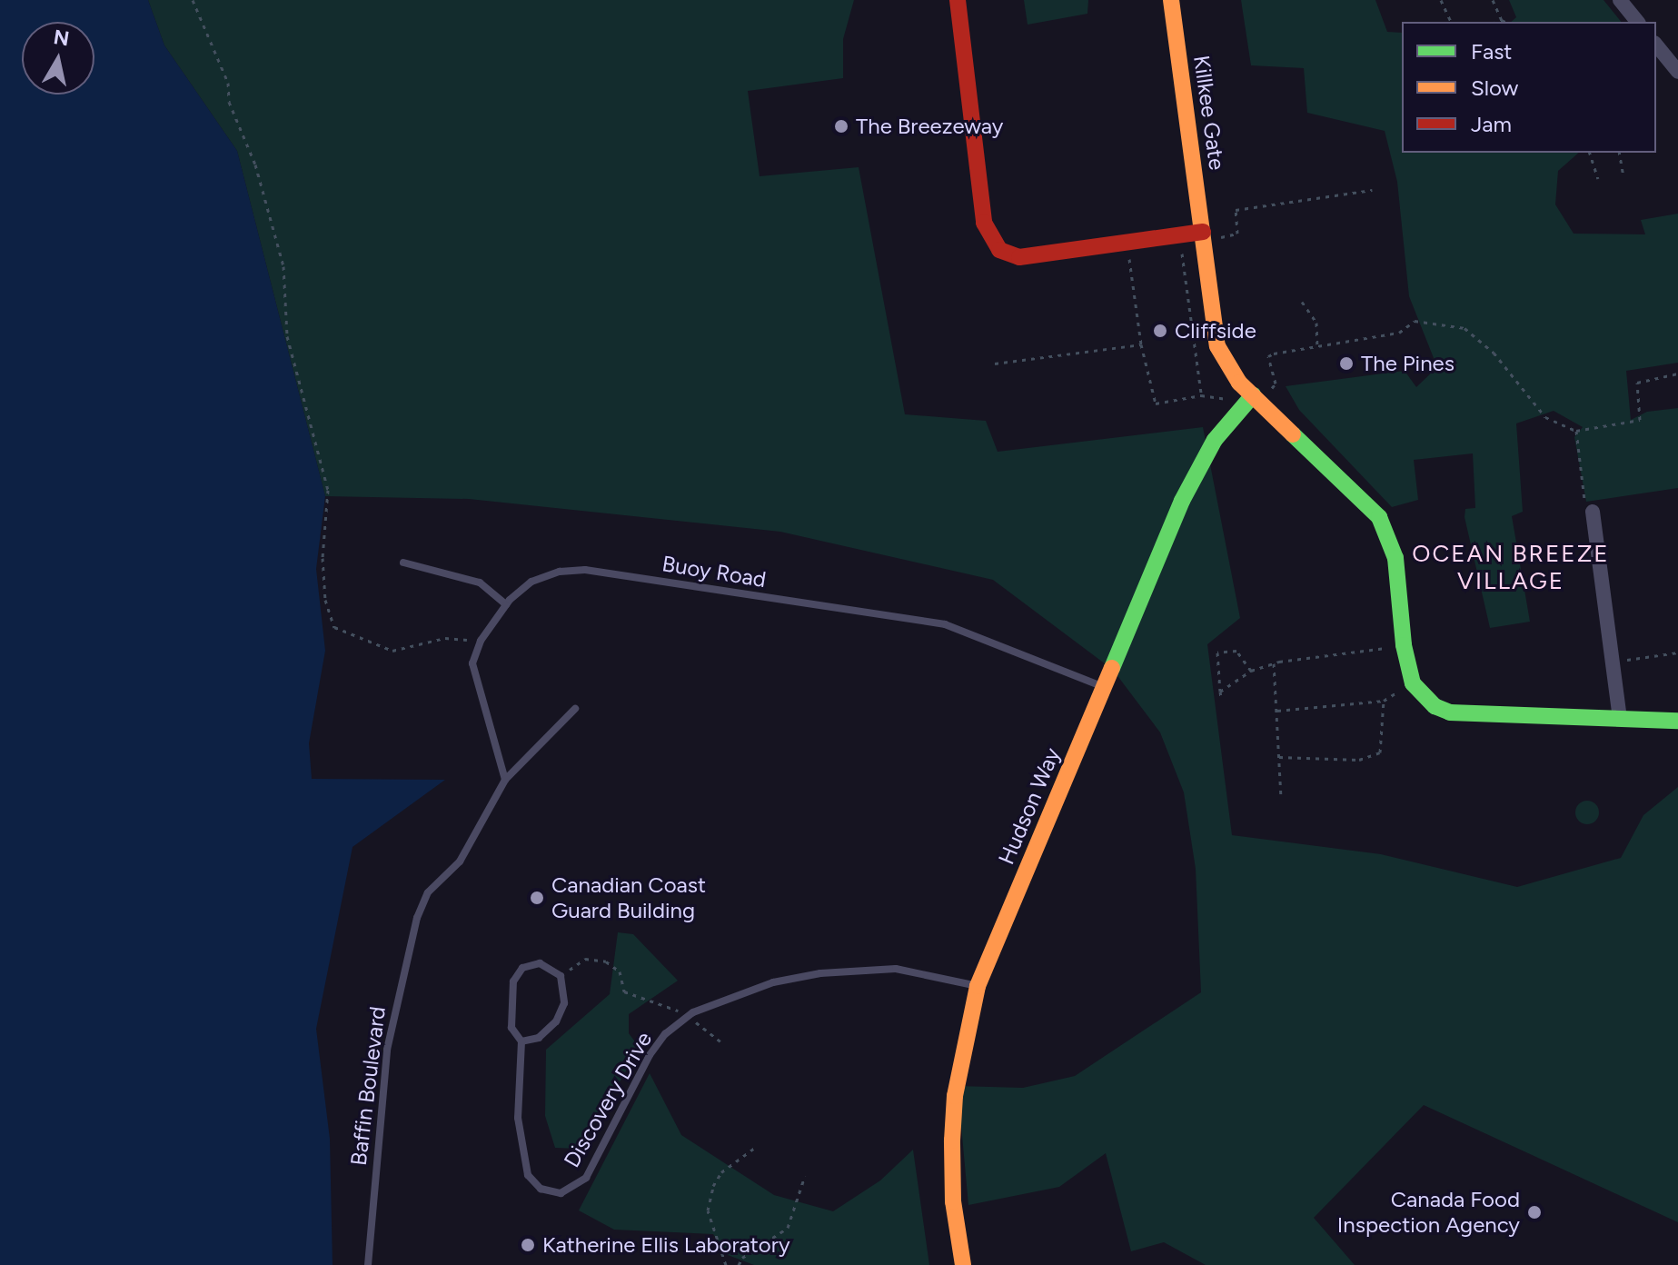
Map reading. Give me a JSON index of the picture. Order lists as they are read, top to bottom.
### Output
{
  "streets": {
    "street": ["Killkee Gate", "Hudson Way"],
    "lane": ["Buoy Road", "Baffin Boulevard", "Discovery Drive"]
  },
  "crossings": [
    ["Killkee Gate", "Hudson Way"],
    ["Buoy Road", "Hudson Way"],
    ["Buoy Road", "Baffin Boulevard"],
    ["Hudson Way", "Discovery Drive"]
  ],
  "districts": ["OCEAN BREEZE VILLAGE"],
  "places": [
    "The Breezeway",
    "Cliffside",
    "The Pines",
    "Canadian Coast Guard Building",
    "Canada Food Inspection Agency",
    "Katherine Ellis Laboratory"
  ],
  "legend": ["Fast", "Slow", "Jam"],
  "north": "top"
}
